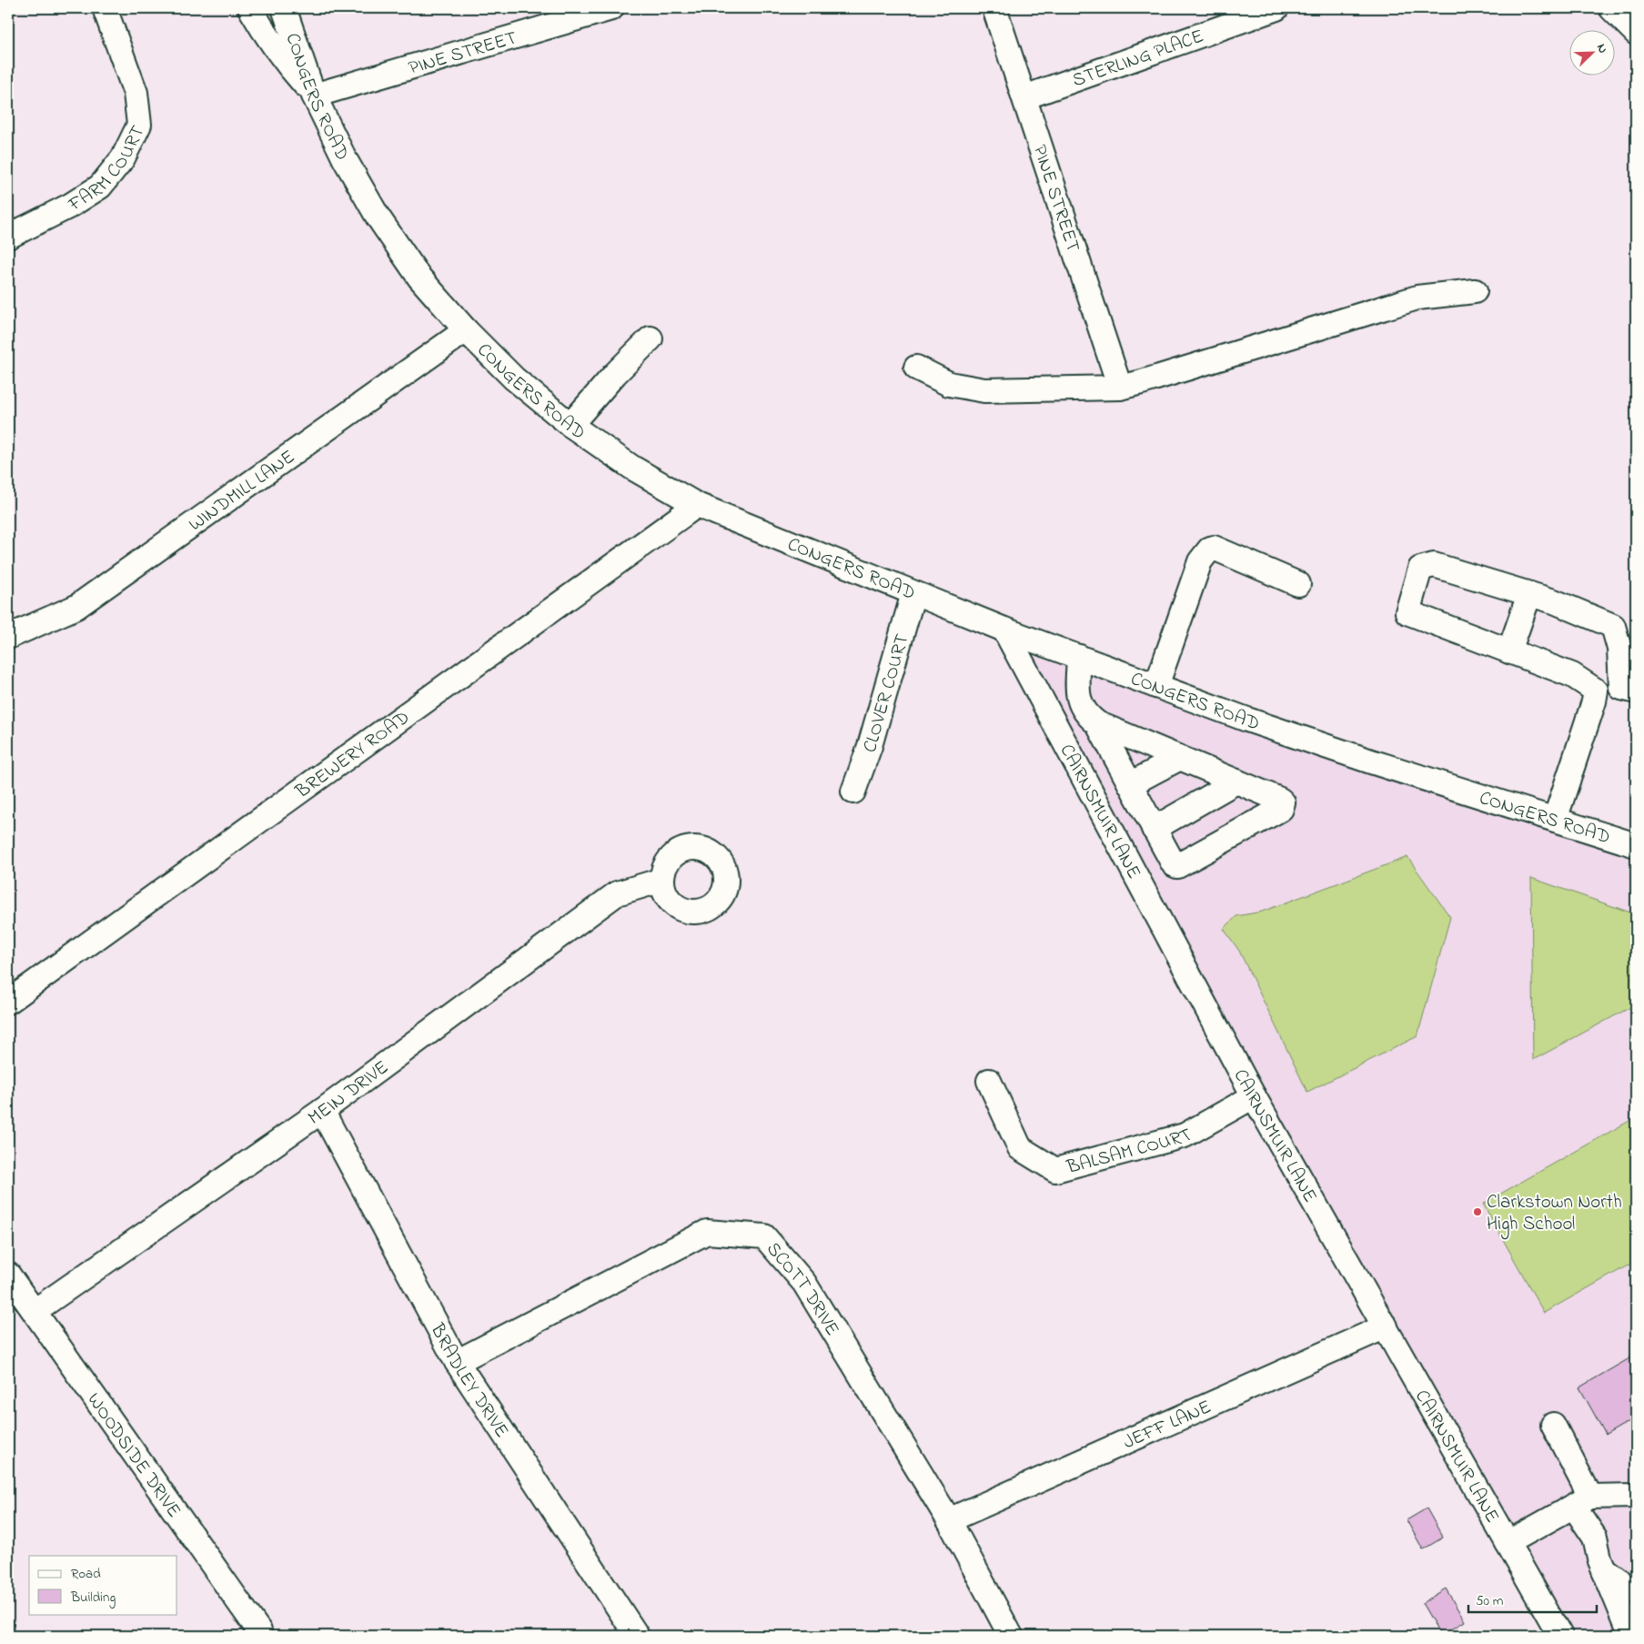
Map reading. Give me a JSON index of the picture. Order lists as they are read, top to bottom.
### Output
{
  "streets": {
    "street": [
      "PINE STREET",
      "STERLING PLACE",
      "CONGERS ROAD",
      "FARM COURT",
      "WINDMILL LANE",
      "CLOVER COURT",
      "BREWERY ROAD",
      "CAIRNSMUIR LANE",
      "MEIN DRIVE",
      "BALSAM COURT",
      "SCOTT DRIVE",
      "BRADLEY DRIVE",
      "JEFF LANE",
      "WOODSIDE DRIVE"
    ]
  },
  "crossings": [
    ["PINE STREET", "STERLING PLACE"],
    ["PINE STREET", "CONGERS ROAD"],
    ["CONGERS ROAD", "WINDMILL LANE"],
    ["CONGERS ROAD", "CLOVER COURT"],
    ["CONGERS ROAD", "BREWERY ROAD"],
    ["CONGERS ROAD", "CAIRNSMUIR LANE"],
    ["CAIRNSMUIR LANE", "BALSAM COURT"],
    ["CAIRNSMUIR LANE", "JEFF LANE"],
    ["MEIN DRIVE", "BRADLEY DRIVE"],
    ["MEIN DRIVE", "WOODSIDE DRIVE"],
    ["SCOTT DRIVE", "BRADLEY DRIVE"],
    ["SCOTT DRIVE", "JEFF LANE"]
  ],
  "places": ["Clarkstown North High School"],
  "legend": ["Road", "Building"],
  "scale_bar": "50 m",
  "north": "top right"
}
